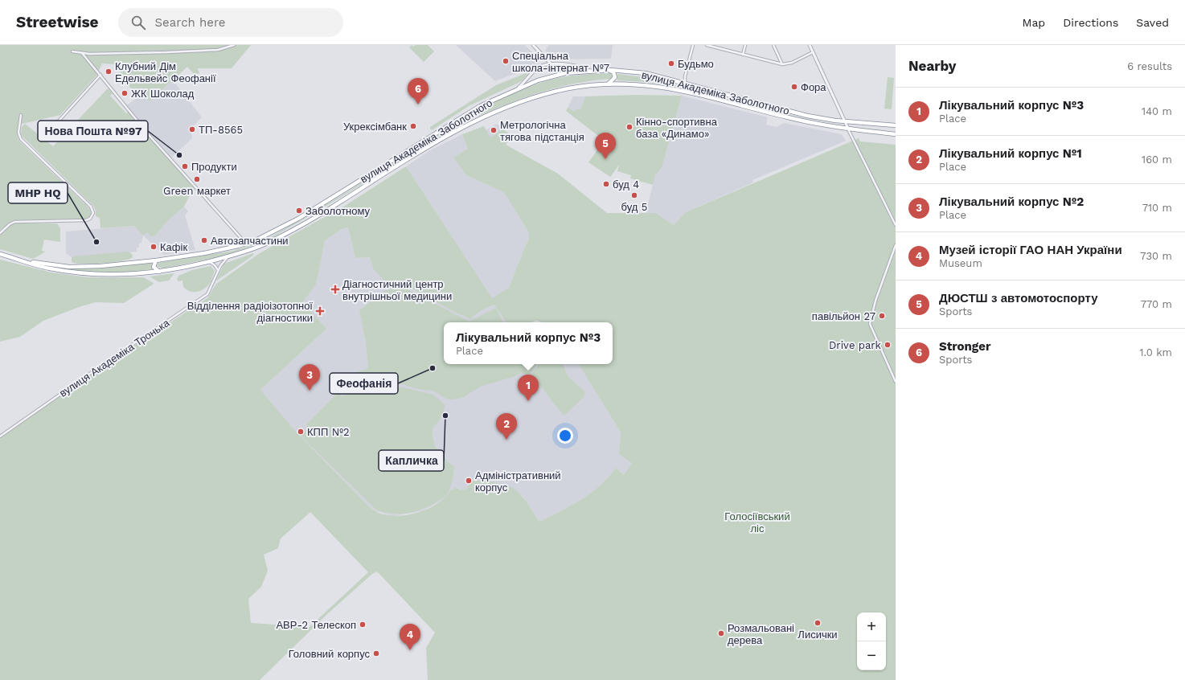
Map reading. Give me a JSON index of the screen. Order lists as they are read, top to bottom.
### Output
{
  "streets": {
    "highway": ["вулиця Академіка Заболотного"],
    "street": ["вулиця Академіка Тронька"]
  },
  "crossings": [
    ["вулиця Академіка Заболотного", "вулиця Академіка Тронька"]
  ],
  "parks": ["Голосіївський ліс"],
  "places": {
    "other": [
      "Спеціальна школа-інтернат №7",
      "Будьмо",
      "Клубний Дім Едельвейс Феофанії",
      "Фора",
      "ЖК Шоколад",
      "Укрексімбанк",
      "Кінно-спортивна база «Динамо»",
      "ТП-8565",
      "Метрологічна тягова підстанція",
      "Нова Пошта №97",
      "Продукти",
      "Green маркет",
      "буд 4",
      "буд 5",
      "Заболотному",
      "Автозапчастини",
      "MHP HQ",
      "Кафік",
      "павільйон 27",
      "Drive park",
      "Феофанія",
      "Капличка",
      "КПП №2",
      "Адміністративний корпус",
      "Лисички",
      "АВР-2 Телескоп",
      "Розмальовані дерева",
      "Головний корпус"
    ],
    "health": ["Діагностичний центр внутрішньої медицини", "Відділення радіоізотопної діагностики"]
  },
  "page": {
    "header": "Streetwise",
    "search": "Search here",
    "nav": ["Map", "Directions", "Saved"],
    "heading": ["Nearby", "6 results"],
    "pins": [
      "6",
      "5",
      "3",
      "1",
      "2",
      "4"
    ],
    "list": [
      {
        "mark": "1",
        "name": "Лікувальний корпус №3",
        "note": "Place",
        "value": "140 m"
      },
      {
        "mark": "2",
        "name": "Лікувальний корпус №1",
        "note": "Place",
        "value": "160 m"
      },
      {
        "mark": "3",
        "name": "Лікувальний корпус №2",
        "note": "Place",
        "value": "710 m"
      },
      {
        "mark": "4",
        "name": "Музей історії ГАО НАН України",
        "note": "Museum",
        "value": "730 m"
      },
      {
        "mark": "5",
        "name": "ДЮСТШ з автомотоспорту",
        "note": "Sports",
        "value": "770 m"
      },
      {
        "mark": "6",
        "name": "Stronger",
        "note": "Sports",
        "value": "1.0 km"
      }
    ],
    "popup": ["Лікувальний корпус №3", "Place"],
    "map_buttons": ["+", "−"]
  }
}
